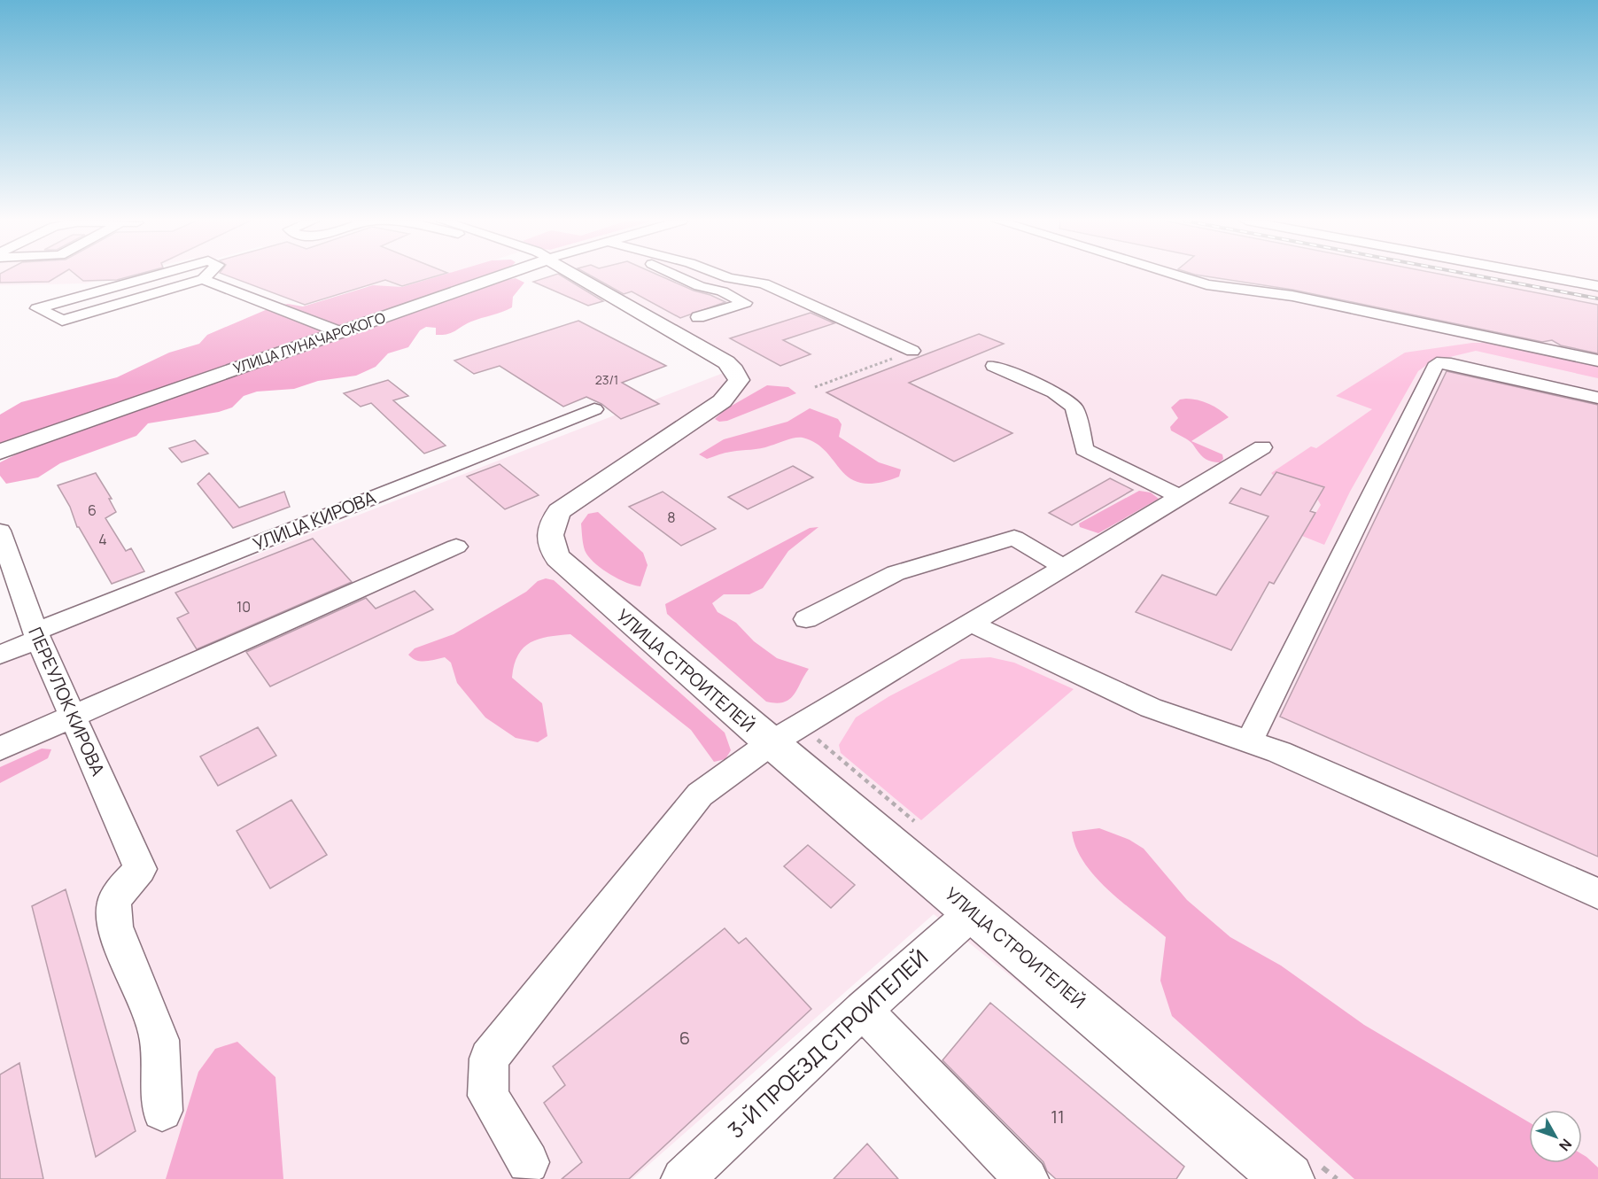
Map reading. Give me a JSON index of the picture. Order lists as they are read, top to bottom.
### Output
{
  "streets": {
    "main road": ["УЛИЦА ЛУНАЧАРСКОГО", "УЛИЦА СТРОИТЕЛЕЙ"],
    "street": ["УЛИЦА КИРОВА", "ПЕРЕУЛОК КИРОВА", "3-Й ПРОЕЗД СТРОИТЕЛЕЙ"]
  },
  "crossings": [
    ["УЛИЦА КИРОВА", "ПЕРЕУЛОК КИРОВА"],
    ["УЛИЦА СТРОИТЕЛЕЙ", "3-Й ПРОЕЗД СТРОИТЕЛЕЙ"]
  ],
  "house_numbers": [
    "23/1",
    "6",
    "8",
    "4",
    "10",
    "6",
    "11"
  ],
  "north": "bottom right"
}
